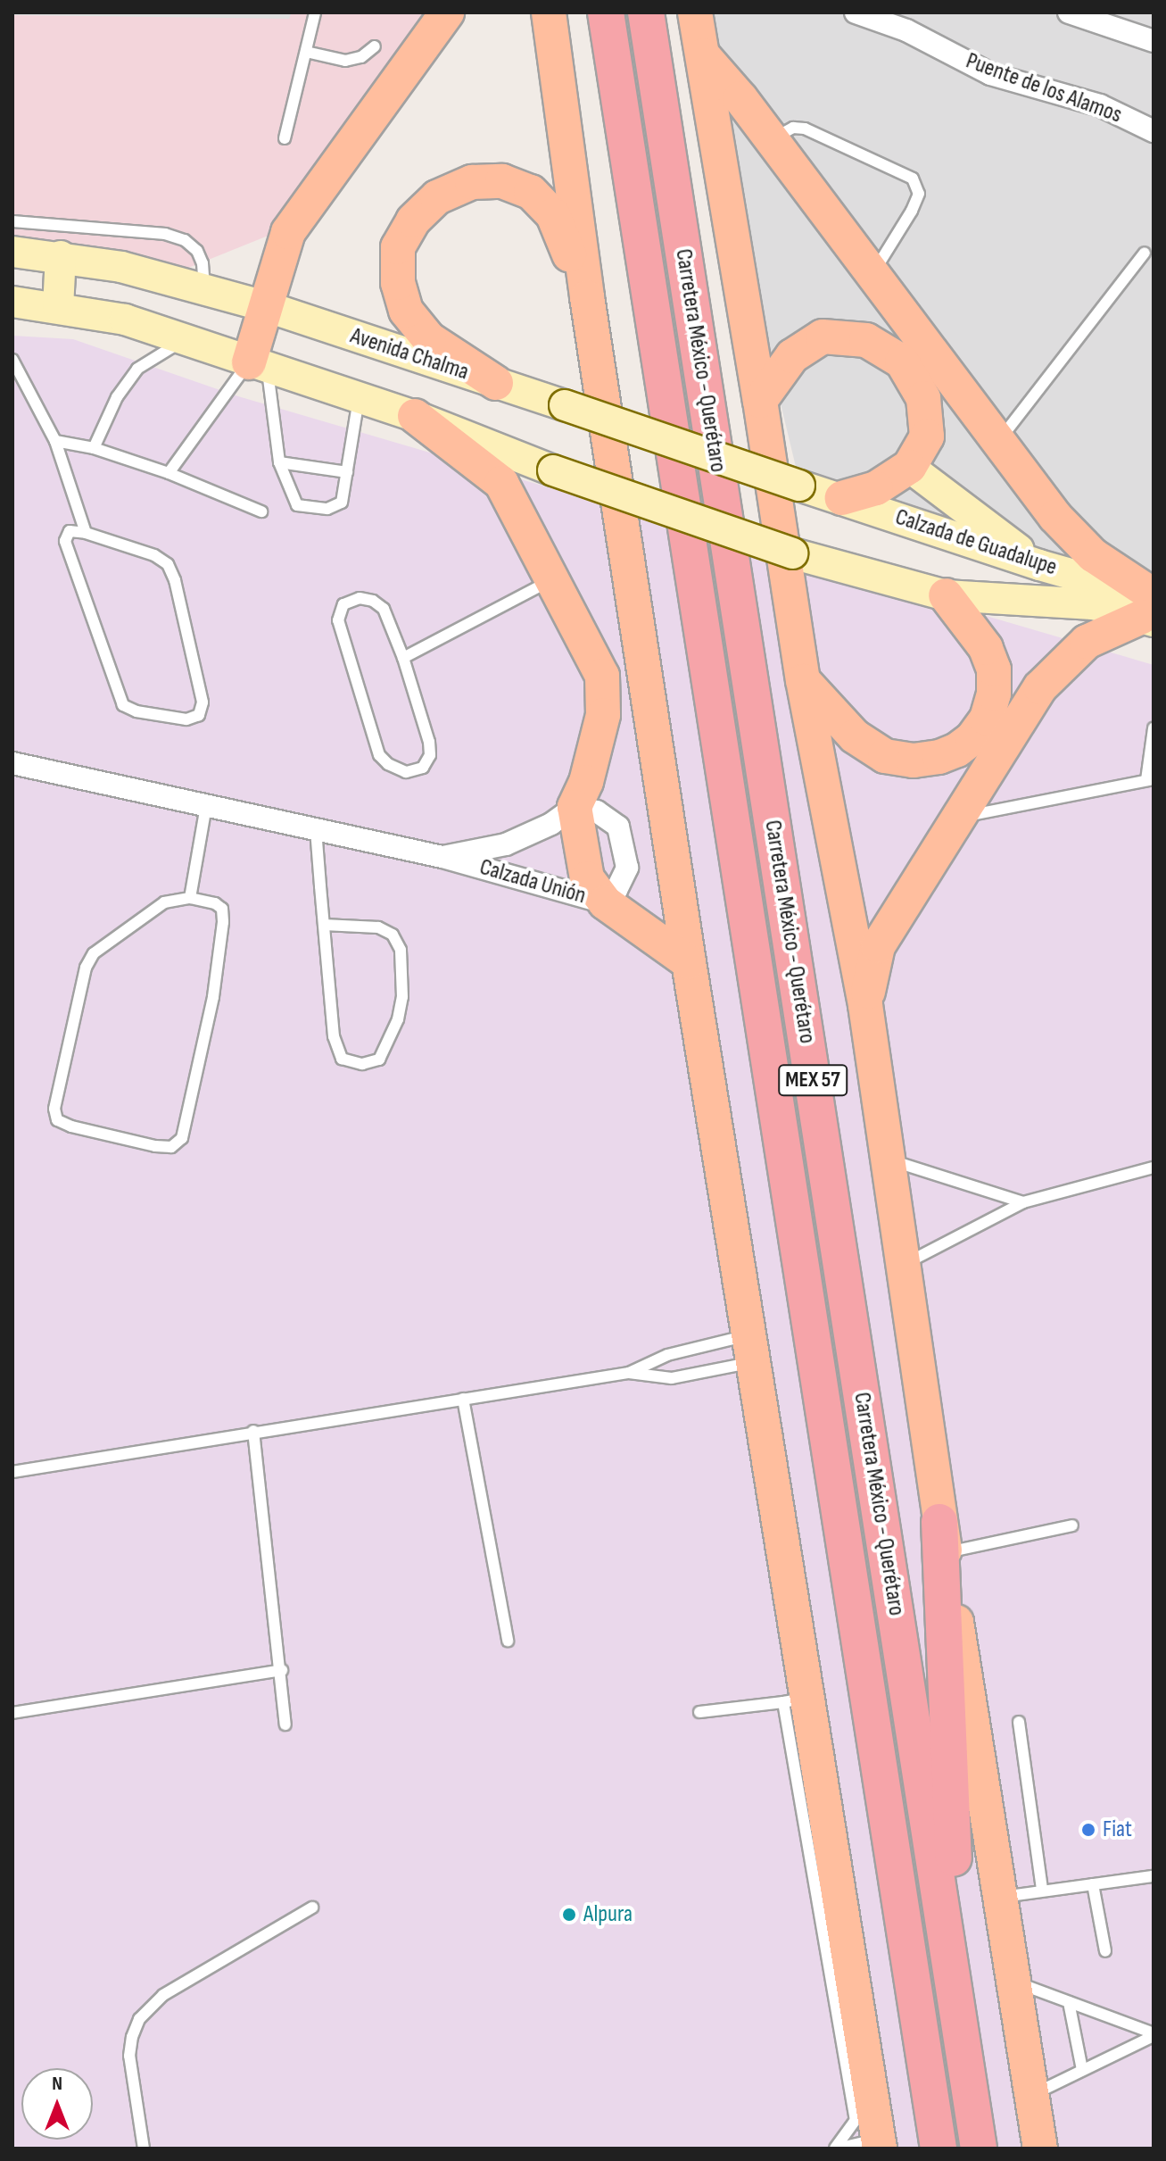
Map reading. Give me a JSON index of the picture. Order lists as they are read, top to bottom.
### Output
{
  "streets": {
    "highway": ["Carretera México - Querétaro", "MEX 57"],
    "main road": ["Avenida Chalma", "Calzada de Guadalupe"],
    "street": ["Puente de los Alamos", "Calzada Unión"]
  },
  "crossings": [
    ["Avenida Chalma", "Calzada de Guadalupe"]
  ],
  "places": ["Fiat", "Alpura"],
  "north": "top"
}
